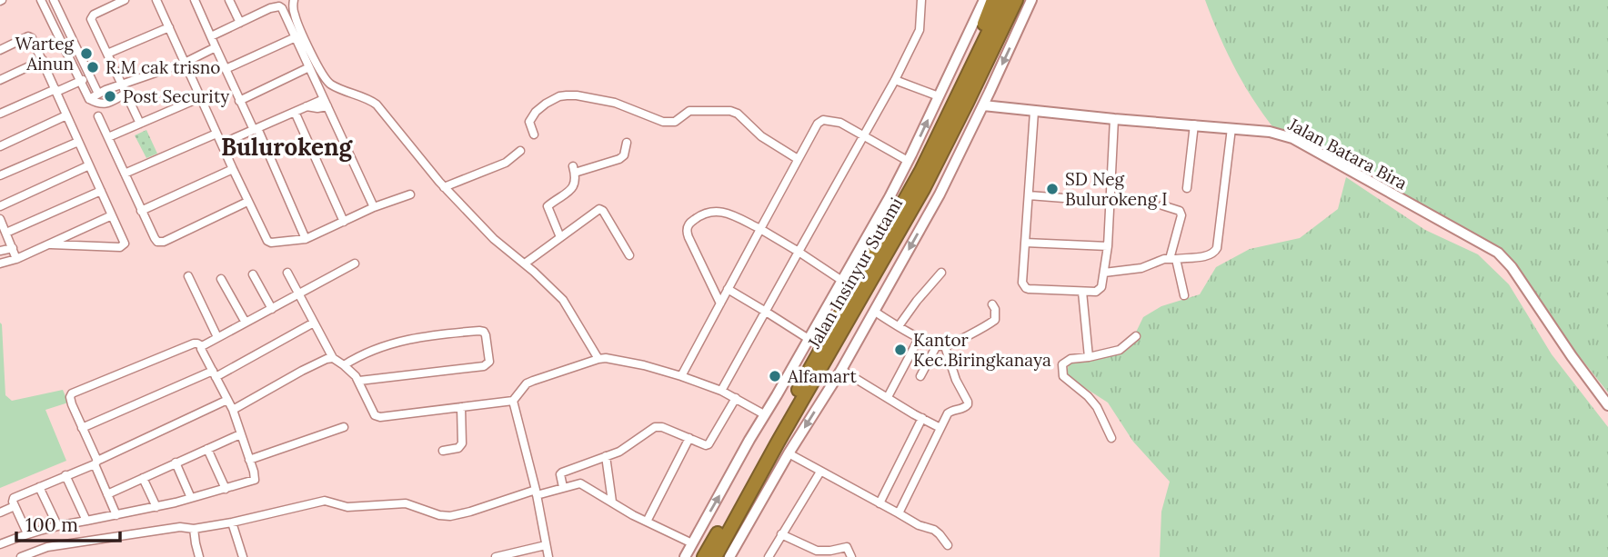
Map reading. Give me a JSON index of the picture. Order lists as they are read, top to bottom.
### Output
{
  "streets": {
    "highway": ["Jalan Insinyur Sutami"],
    "street": ["Jalan Batara Bira"]
  },
  "districts": ["Bulurokeng"],
  "places": [
    "Warteg Ainun",
    "R.M cak trisno",
    "Post Security",
    "SD Neg Bulurokeng I",
    "Kantor Kec.Biringkanaya",
    "Alfamart"
  ],
  "scale_bar": "100 m"
}
